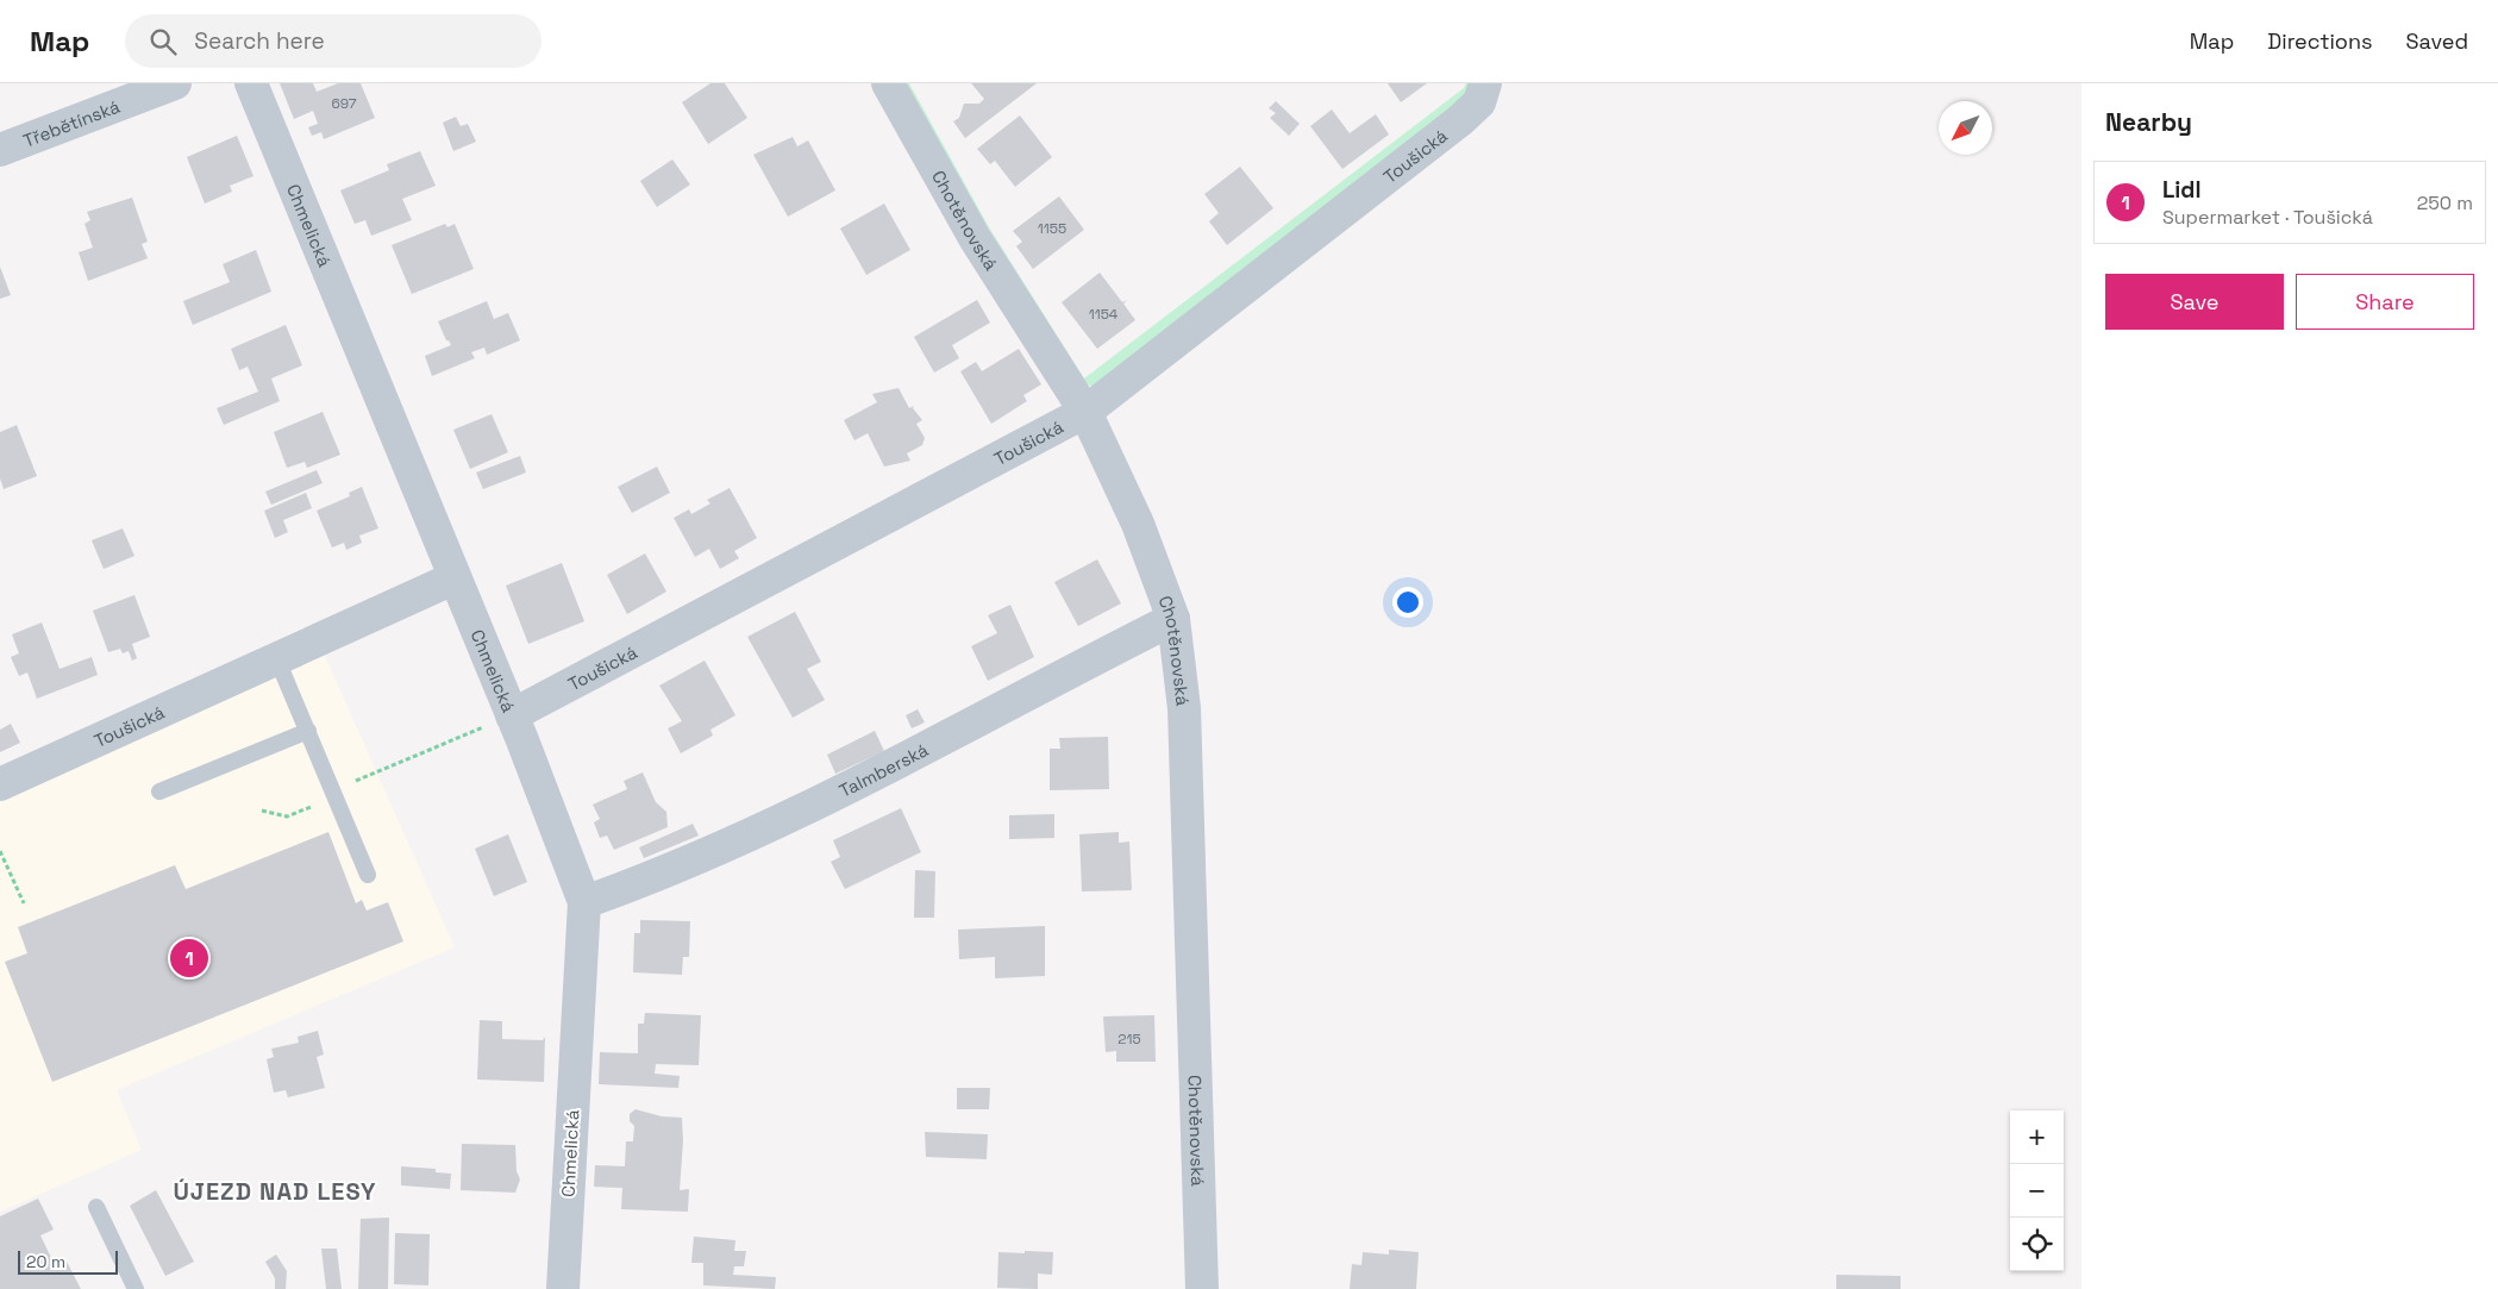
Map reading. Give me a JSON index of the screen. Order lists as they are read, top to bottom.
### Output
{
  "streets": {
    "street": [
      "Třebětínská",
      "Toušická",
      "Chotěnovská",
      "Chmelická",
      "Talmberská"
    ]
  },
  "crossings": [
    ["Toušická", "Chotěnovská"],
    ["Toušická", "Chmelická"],
    ["Chotěnovská", "Talmberská"],
    ["Chmelická", "Talmberská"]
  ],
  "districts": ["ÚJEZD NAD LESY"],
  "house_numbers": [
    "697",
    "1155",
    "1154",
    "215"
  ],
  "scale_bar": "20 m",
  "north": "bottom left",
  "page": {
    "header": "Map",
    "search": "Search here",
    "nav": ["Map", "Directions", "Saved"],
    "heading": "Nearby",
    "list": [
      {
        "mark": "1",
        "name": "Lidl",
        "note": "Supermarket · Toušická",
        "value": "250 m"
      }
    ],
    "buttons": ["Save", "Share"],
    "pins": "1",
    "map_buttons": ["+", "−"],
    "scale": "20 m"
  }
}
